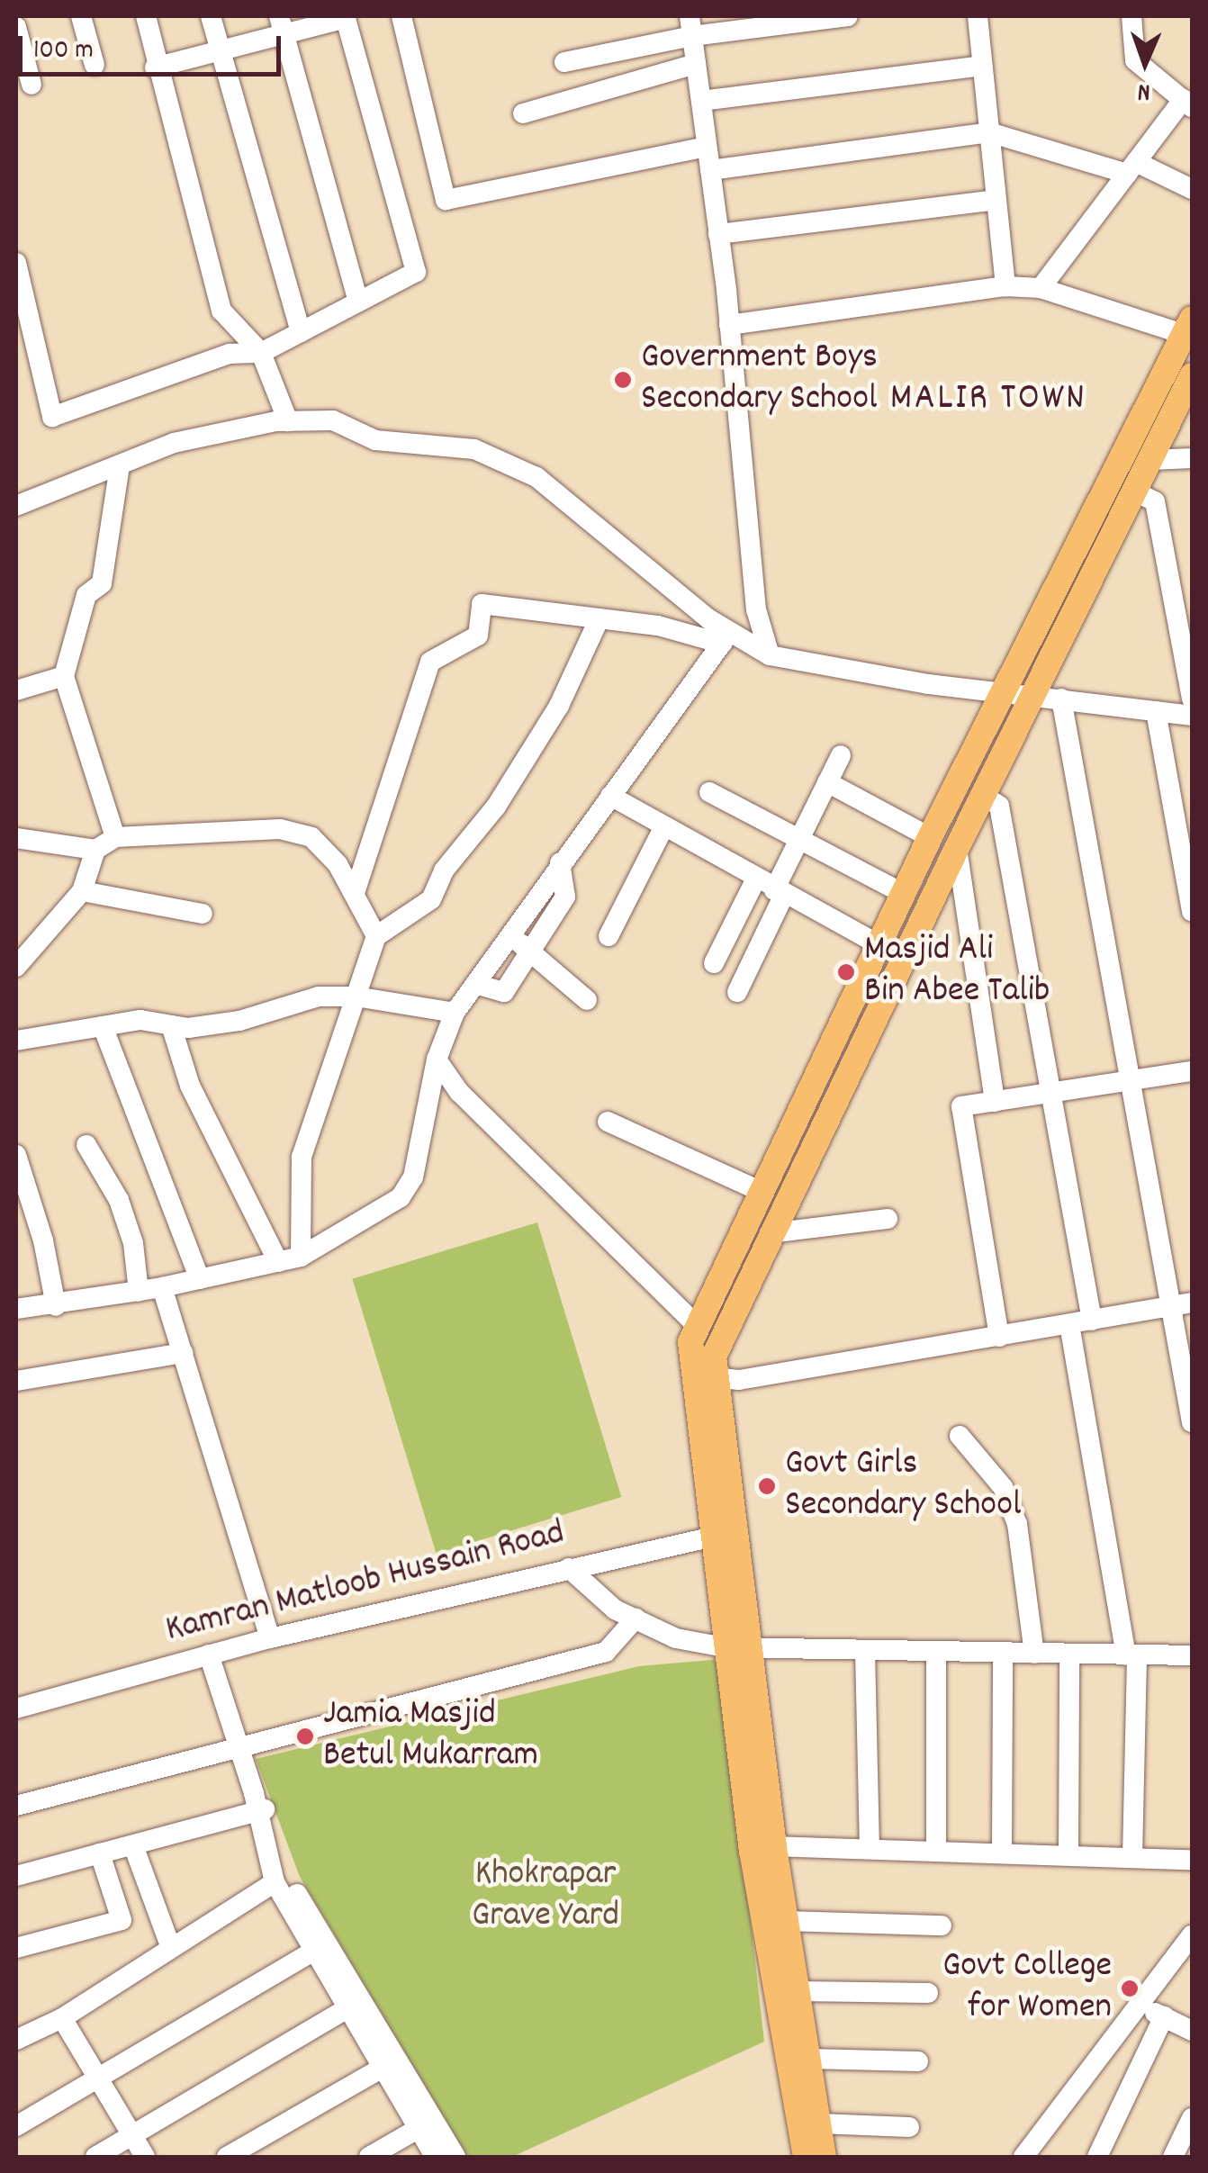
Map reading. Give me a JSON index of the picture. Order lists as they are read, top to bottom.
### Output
{
  "streets": {
    "street": ["Kamran Matloob Hussain Road"]
  },
  "districts": ["MALIR TOWN"],
  "parks": ["Khokrapar Grave Yard"],
  "places": [
    "Government Boys Secondary School",
    "Masjid Ali Bin Abee Talib",
    "Govt Girls Secondary School",
    "Jamia Masjid Betul Mukarram",
    "Govt College for Women"
  ],
  "scale_bar": "100 m",
  "north": "bottom"
}
